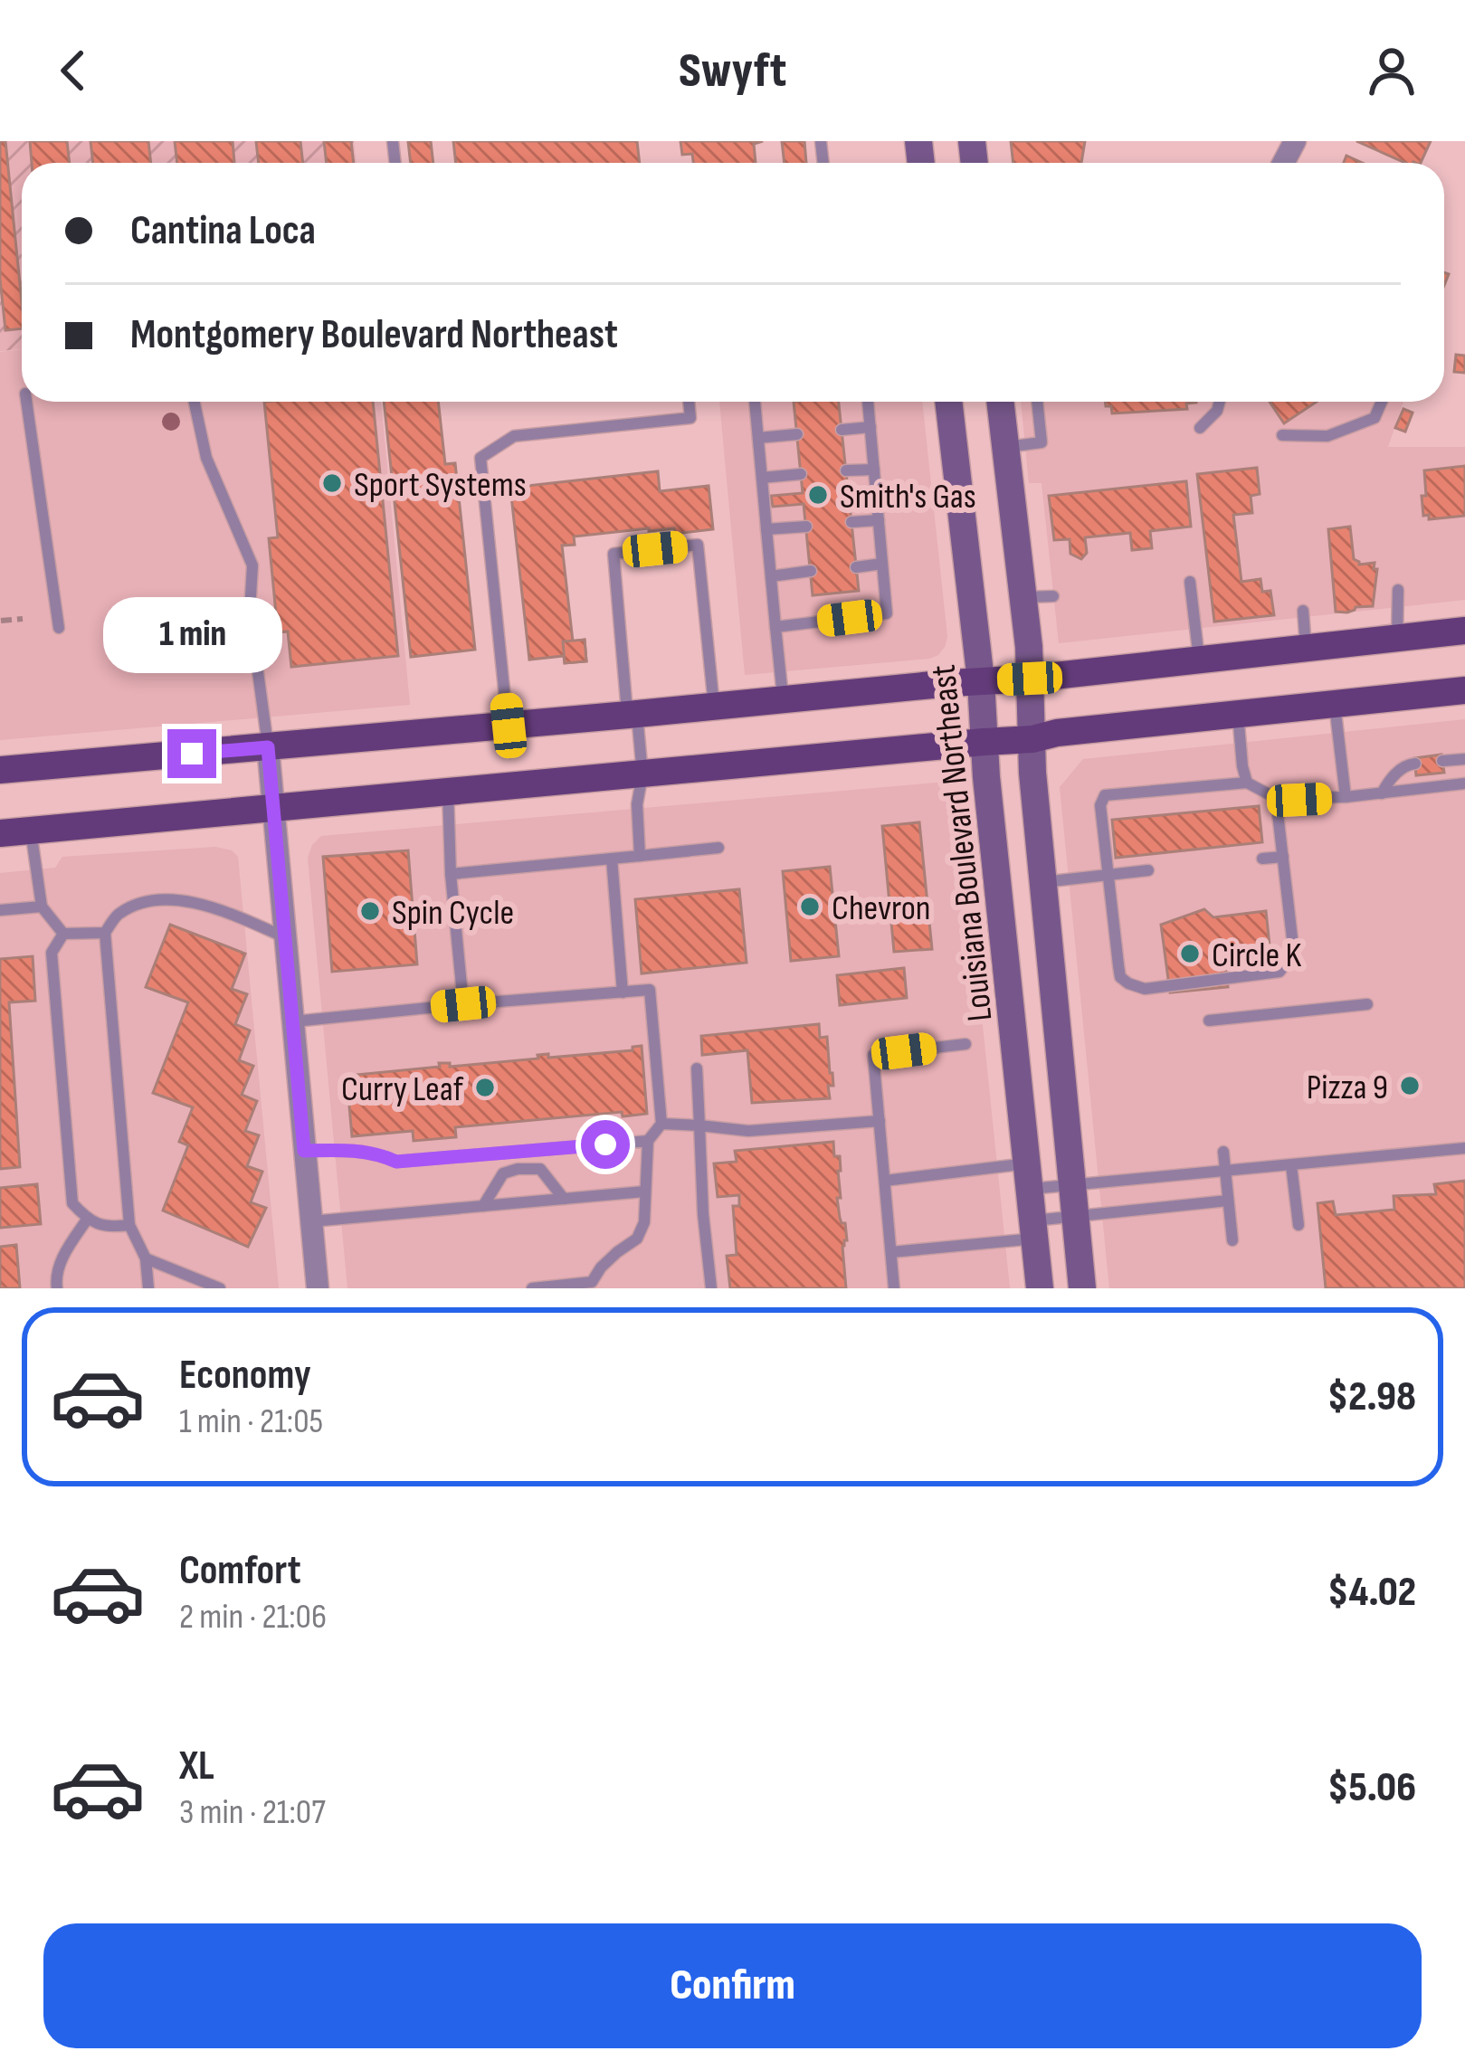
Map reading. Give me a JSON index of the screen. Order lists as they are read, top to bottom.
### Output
{
  "streets": {
    "main road": ["Louisiana Boulevard Northeast"]
  },
  "places": [
    "Sport Systems",
    "Smith's Gas",
    "Chevron",
    "Spin Cycle",
    "Circle K",
    "Pizza 9",
    "Curry Leaf"
  ],
  "page": {
    "header": "Swyft",
    "banner": ["Cantina Loca", "Montgomery Boulevard Northeast"],
    "bubble": "1 min",
    "list": [
      {
        "name": "Economy",
        "note": "1 min · 21:05",
        "value": "$2.98"
      },
      {
        "name": "Comfort",
        "note": "2 min · 21:06",
        "value": "$4.02"
      },
      {
        "name": "XL",
        "note": "3 min · 21:07",
        "value": "$5.06"
      }
    ],
    "buttons": "Confirm"
  }
}
